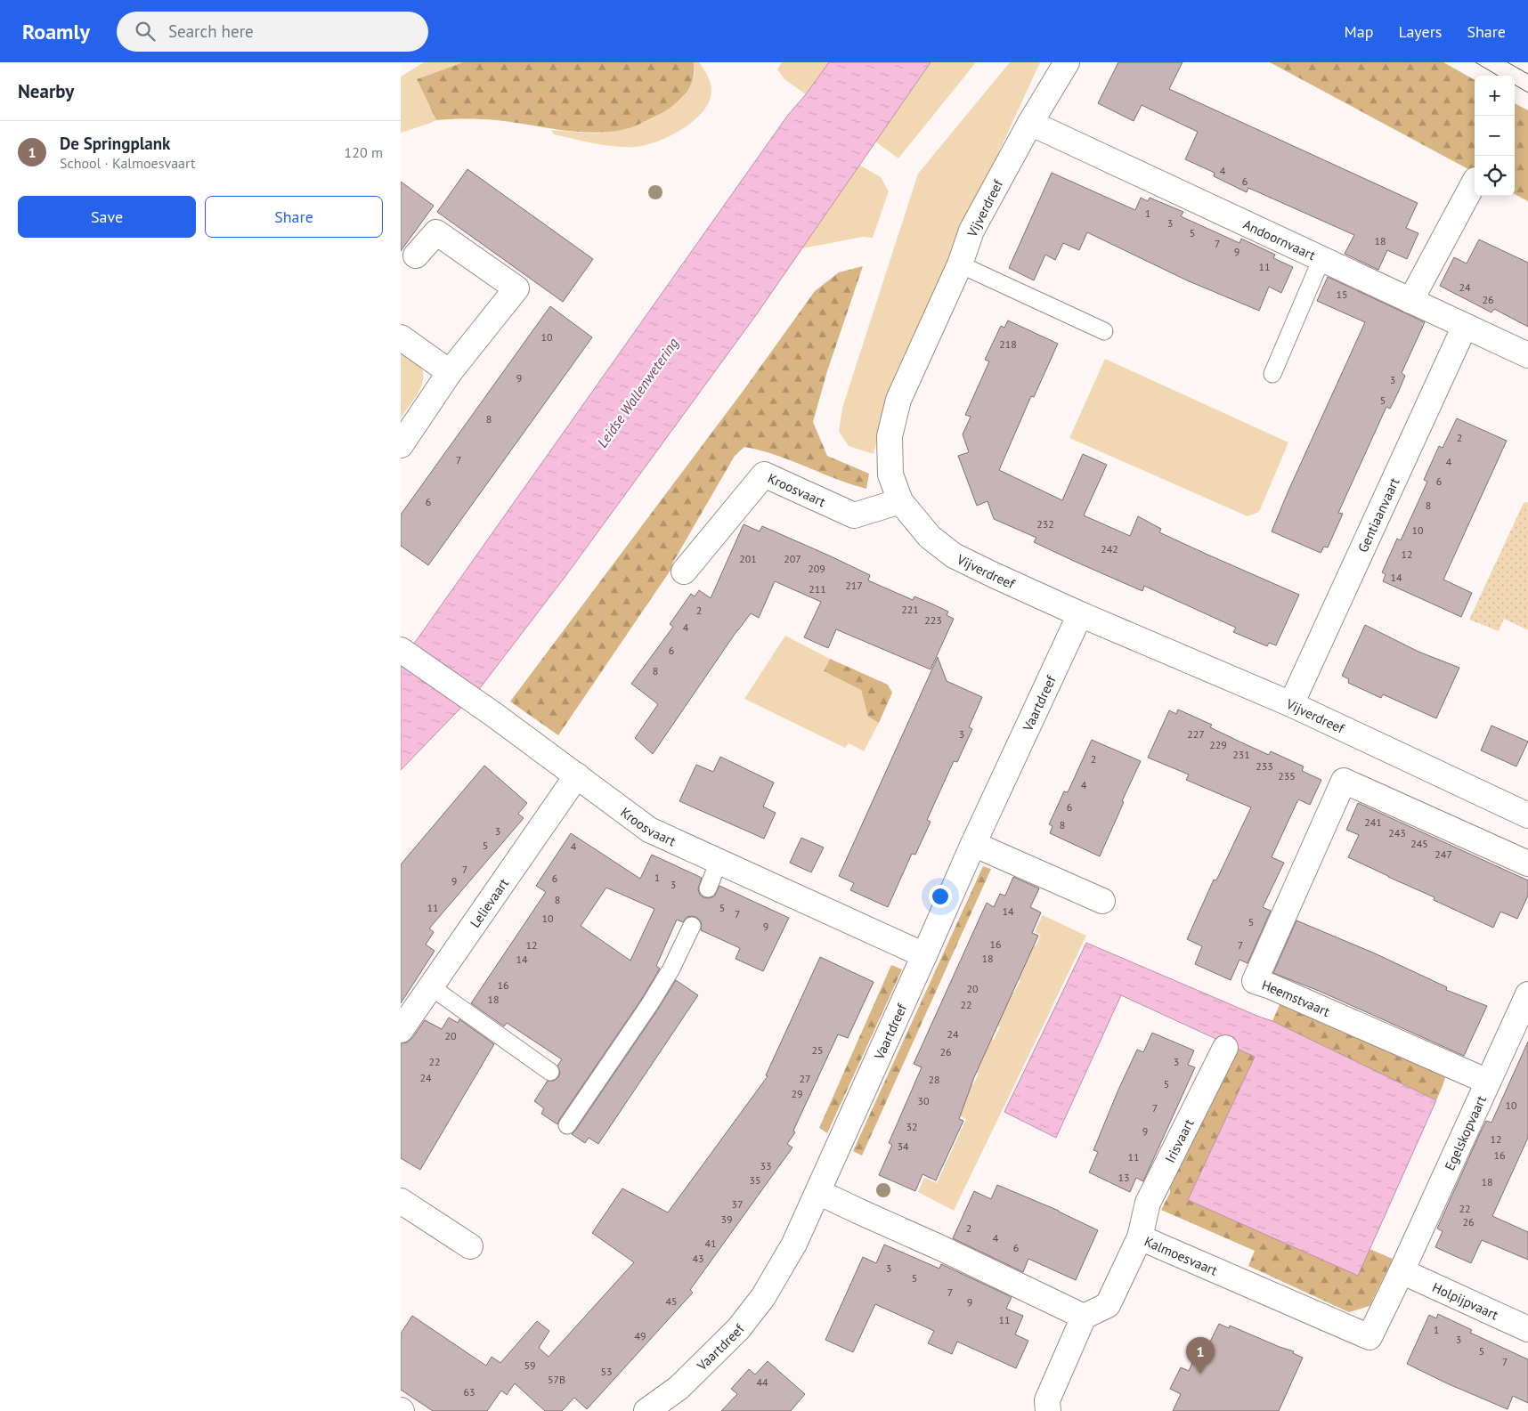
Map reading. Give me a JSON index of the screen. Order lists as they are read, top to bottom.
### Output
{
  "streets": {
    "street": [
      "Vijverdreef",
      "Andoornvaart",
      "Kroosvaart",
      "Gentiaanvaart",
      "Vaartdreef",
      "Lelievaart",
      "Heemstvaart",
      "Egelskopvaart",
      "Irisvaart",
      "Kalmoesvaart",
      "Holpijpvaart"
    ]
  },
  "crossings": [
    ["Vijverdreef", "Andoornvaart"],
    ["Vijverdreef", "Kroosvaart"],
    ["Vijverdreef", "Gentiaanvaart"],
    ["Vijverdreef", "Vaartdreef"],
    ["Andoornvaart", "Gentiaanvaart"],
    ["Kroosvaart", "Vaartdreef"],
    ["Kroosvaart", "Lelievaart"],
    ["Heemstvaart", "Egelskopvaart"],
    ["Egelskopvaart", "Kalmoesvaart"],
    ["Egelskopvaart", "Holpijpvaart"],
    ["Irisvaart", "Kalmoesvaart"],
    ["Kalmoesvaart", "Holpijpvaart"]
  ],
  "water": ["Leidse Wallenwetering"],
  "house_numbers": [
    "4",
    "6",
    "1",
    "3",
    "5",
    "18",
    "7",
    "9",
    "11",
    "24",
    "15",
    "26",
    "10",
    "218",
    "9",
    "3",
    "5",
    "8",
    "2",
    "7",
    "4",
    "6",
    "6",
    "8",
    "232",
    "10",
    "242",
    "12",
    "201",
    "207",
    "209",
    "14",
    "217",
    "211",
    "221",
    "2",
    "223",
    "4",
    "6",
    "8",
    "3",
    "227",
    "229",
    "231",
    "2",
    "233",
    "235",
    "4",
    "6",
    "241",
    "8",
    "3",
    "243",
    "245",
    "5",
    "4",
    "247",
    "7",
    "1",
    "6",
    "9",
    "3",
    "8",
    "11",
    "5",
    "14",
    "7",
    "10",
    "5",
    "9",
    "16",
    "12",
    "7",
    "18",
    "14",
    "16",
    "20",
    "18",
    "22",
    "24",
    "20",
    "25",
    "26",
    "22",
    "3",
    "24",
    "27",
    "28",
    "5",
    "29",
    "30",
    "10",
    "7",
    "32",
    "9",
    "12",
    "34",
    "16",
    "11",
    "33",
    "13",
    "35",
    "18",
    "37",
    "22",
    "39",
    "26",
    "2",
    "4",
    "41",
    "6",
    "43",
    "3",
    "5",
    "7",
    "45",
    "9",
    "11",
    "1",
    "49",
    "3",
    "5",
    "7",
    "59",
    "53",
    "57B",
    "44",
    "63"
  ],
  "page": {
    "header": "Roamly",
    "search": "Search here",
    "nav": ["Map", "Layers", "Share"],
    "heading": "Nearby",
    "map_buttons": ["+", "−"],
    "list": [
      {
        "mark": "1",
        "name": "De Springplank",
        "note": "School · Kalmoesvaart",
        "value": "120 m"
      }
    ],
    "buttons": ["Save", "Share"],
    "pins": "1"
  }
}
